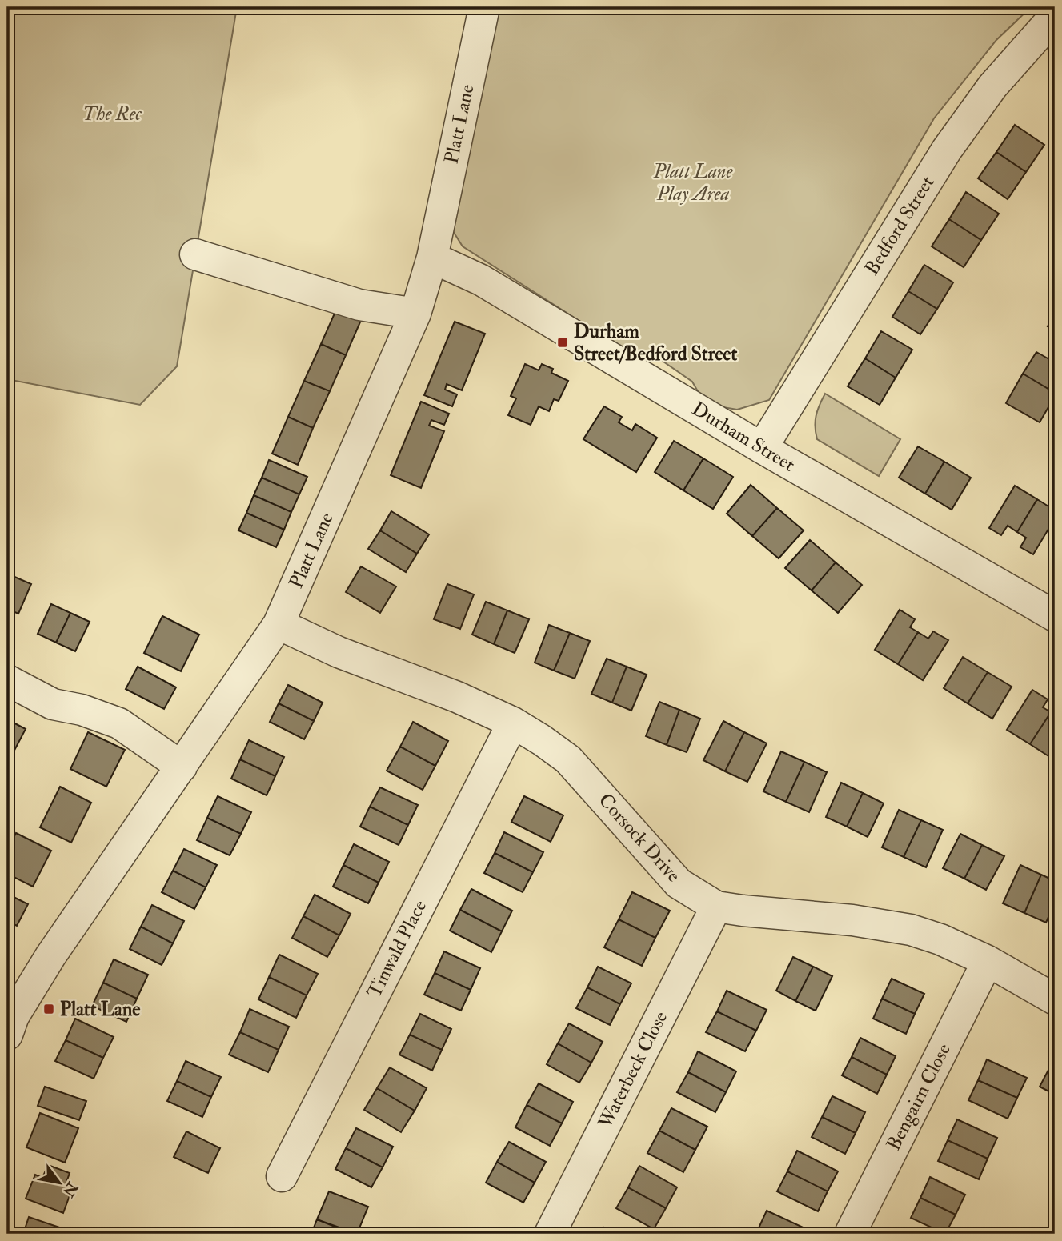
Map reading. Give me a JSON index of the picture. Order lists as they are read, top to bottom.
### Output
{
  "streets": {
    "street": [
      "Platt Lane",
      "Bedford Street",
      "Durham Street",
      "Corsock Drive",
      "Tinwald Place",
      "Waterbeck Close",
      "Bengairn Close"
    ]
  },
  "crossings": [
    ["Platt Lane", "Durham Street"],
    ["Platt Lane", "Corsock Drive"],
    ["Bedford Street", "Durham Street"],
    ["Corsock Drive", "Tinwald Place"],
    ["Corsock Drive", "Waterbeck Close"],
    ["Corsock Drive", "Bengairn Close"]
  ],
  "parks": ["The Rec", "Platt Lane Play Area"],
  "places": {
    "transit": ["Durham Street/Bedford Street", "Platt Lane"]
  },
  "north": "bottom right"
}
